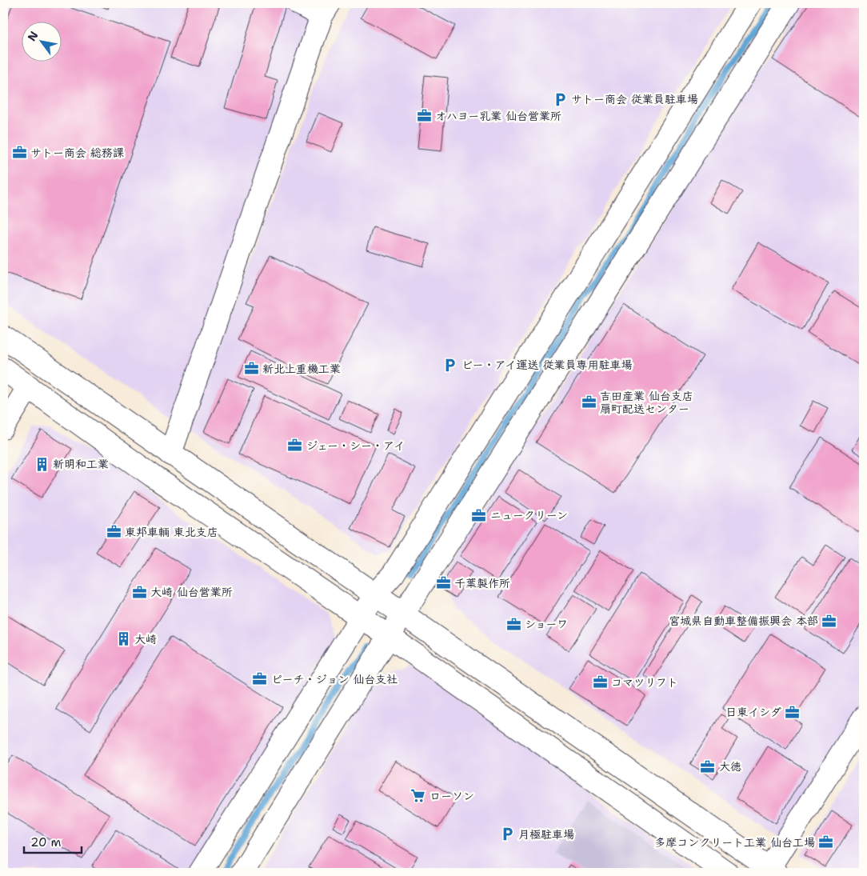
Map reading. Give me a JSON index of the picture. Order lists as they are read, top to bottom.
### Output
{
  "places": {
    "parking": ["サトー商会 従業員駐車場", "ビー・アイ運送 従業員専用駐車場", "月極駐車場"],
    "office": [
      "オハヨー乳業 仙台営業所",
      "サトー商会 総務課",
      "新北上重機工業",
      "吉田産業 仙台支店 扇町配送センター",
      "ジェー・シー・アイ",
      "ニュークリーン",
      "東邦車輌 東北支店",
      "千葉製作所",
      "大崎 仙台営業所",
      "宮城県自動車整備振興会 本部",
      "ショーワ",
      "ピーチ・ジョン 仙台支社",
      "コマツリフト",
      "日東イシダ",
      "大徳",
      "多摩コンクリート工業 仙台工場"
    ],
    "building": ["新明和工業", "大崎"],
    "supermarket": ["ローソン"]
  },
  "scale_bar": "20 m",
  "north": "top left"
}
